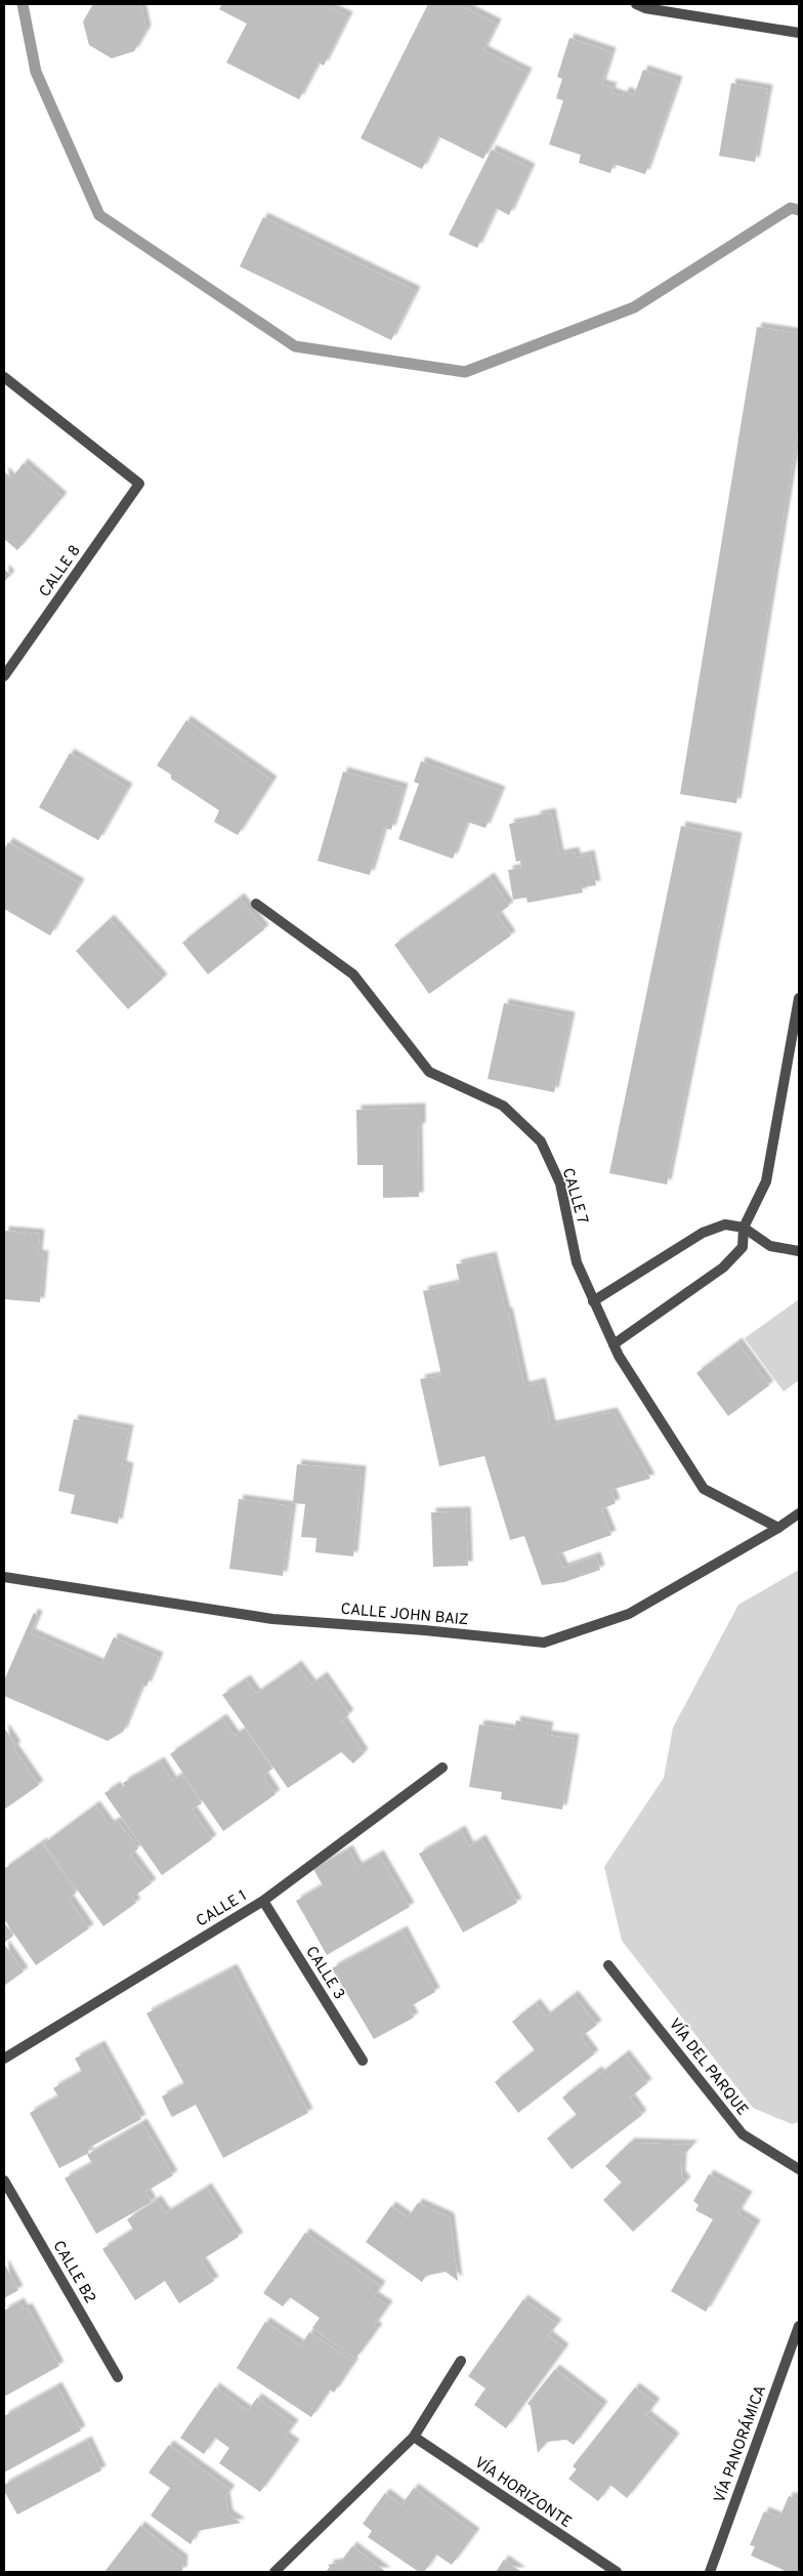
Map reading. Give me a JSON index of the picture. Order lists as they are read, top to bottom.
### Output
{
  "streets": {
    "street": [
      "CALLE 8",
      "CALLE 7",
      "CALLE JOHN BAIZ",
      "CALLE 1",
      "CALLE 3",
      "VÍA DEL PARQUE",
      "CALLE B2",
      "VÍA PANORÁMICA",
      "VÍA HORIZONTE"
    ]
  },
  "crossings": [
    ["CALLE 7", "CALLE JOHN BAIZ"],
    ["CALLE 1", "CALLE 3"]
  ]
}
